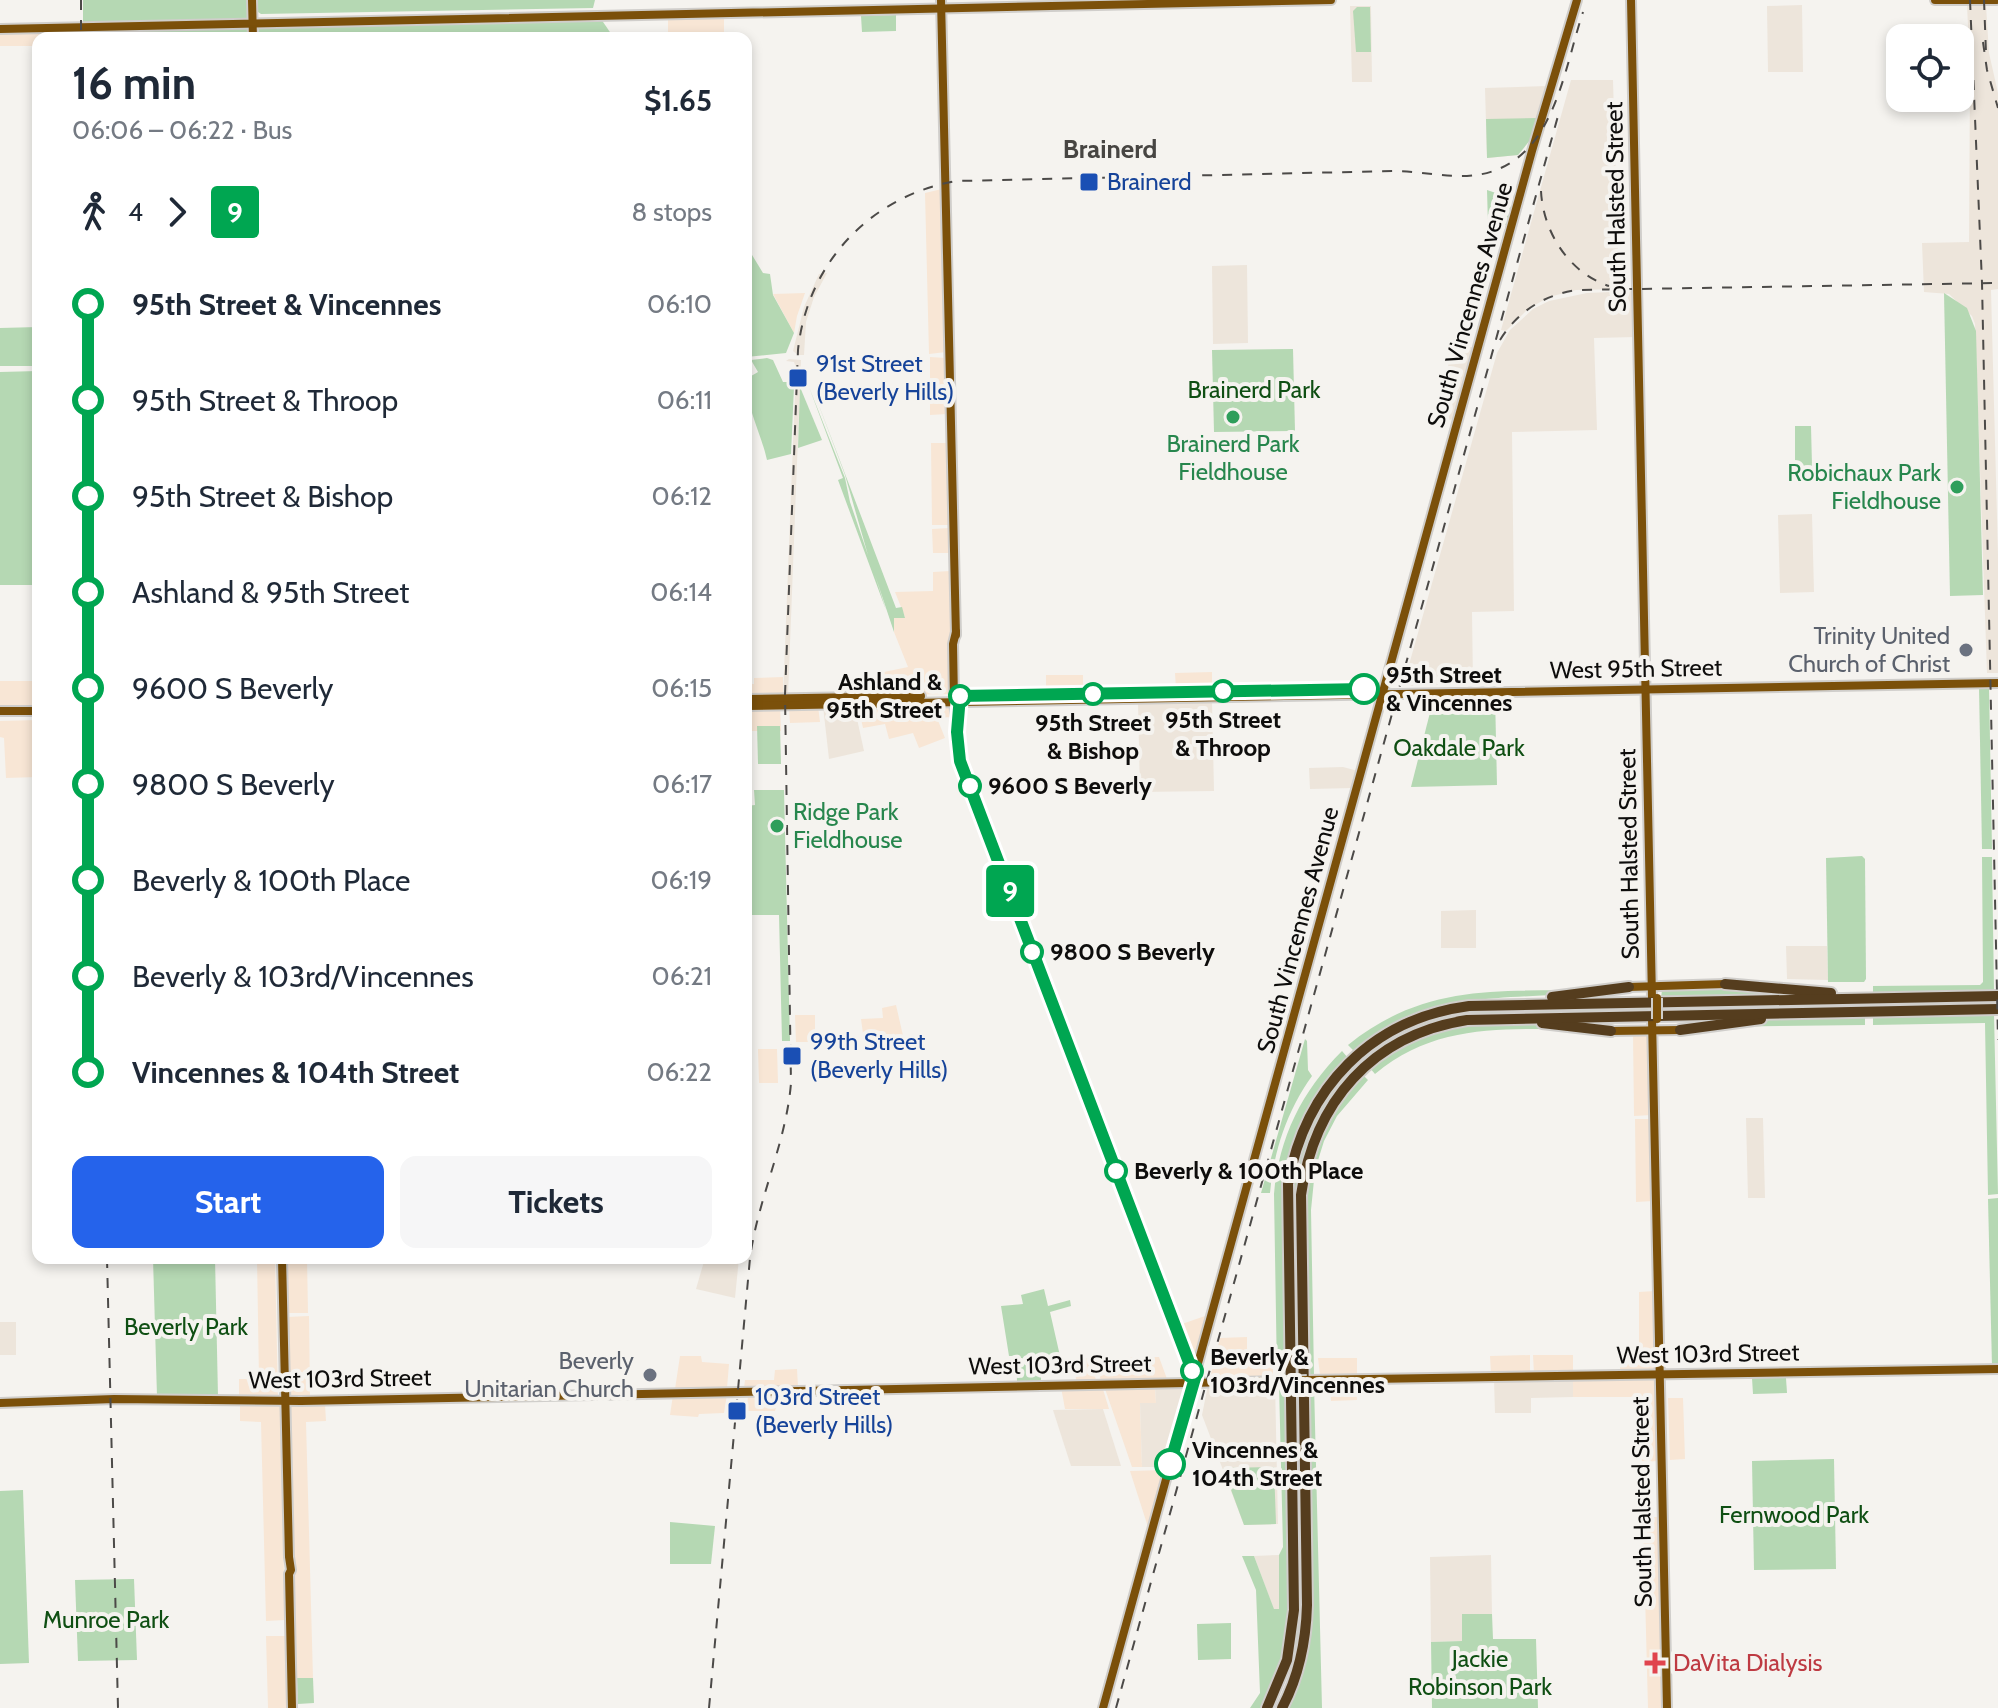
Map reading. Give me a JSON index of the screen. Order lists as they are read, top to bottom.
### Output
{
  "streets": {
    "main road": [
      "South Halsted Street",
      "South Vincennes Avenue",
      "West 95th Street",
      "West 103rd Street"
    ]
  },
  "crossings": [
    ["South Halsted Street", "West 95th Street"],
    ["South Halsted Street", "West 103rd Street"],
    ["South Vincennes Avenue", "West 95th Street"],
    ["South Vincennes Avenue", "West 103rd Street"]
  ],
  "districts": ["Brainerd"],
  "parks": [
    "Brainerd Park",
    "Oakdale Park",
    "Beverly Park",
    "Fernwood Park",
    "Munroe Park",
    "Jackie Robinson Park"
  ],
  "places": {
    "transit": [
      "Brainerd",
      "91st Street (Beverly Hills)",
      "99th Street (Beverly Hills)",
      "103rd Street (Beverly Hills)"
    ],
    "other": [
      "Brainerd Park Fieldhouse",
      "Robichaux Park Fieldhouse",
      "Trinity United Church of Christ",
      "95th Street & Vincennes",
      "95th Street & Throop",
      "95th Street & Bishop",
      "Ashland & 95th Street",
      "9600 S Beverly",
      "Ridge Park Fieldhouse",
      "9800 S Beverly",
      "Beverly & 100th Place",
      "Beverly & 103rd/Vincennes",
      "Beverly Unitarian Church",
      "Vincennes & 104th Street"
    ],
    "health": ["DaVita Dialysis"]
  },
  "lines": ["bus line 9"],
  "page": {
    "on_map": "9",
    "heading": ["16 min", "06:06 – 06:22 · Bus", "$1.65"],
    "legs": ["4", "9", "8 stops"],
    "list": [
      {
        "name": "95th Street & Vincennes",
        "value": "06:10"
      },
      {
        "name": "95th Street & Throop",
        "value": "06:11"
      },
      {
        "name": "95th Street & Bishop",
        "value": "06:12"
      },
      {
        "name": "Ashland & 95th Street",
        "value": "06:14"
      },
      {
        "name": "9600 S Beverly",
        "value": "06:15"
      },
      {
        "name": "9800 S Beverly",
        "value": "06:17"
      },
      {
        "name": "Beverly & 100th Place",
        "value": "06:19"
      },
      {
        "name": "Beverly & 103rd/Vincennes",
        "value": "06:21"
      },
      {
        "name": "Vincennes & 104th Street",
        "value": "06:22"
      }
    ],
    "buttons": ["Start", "Tickets"]
  }
}
